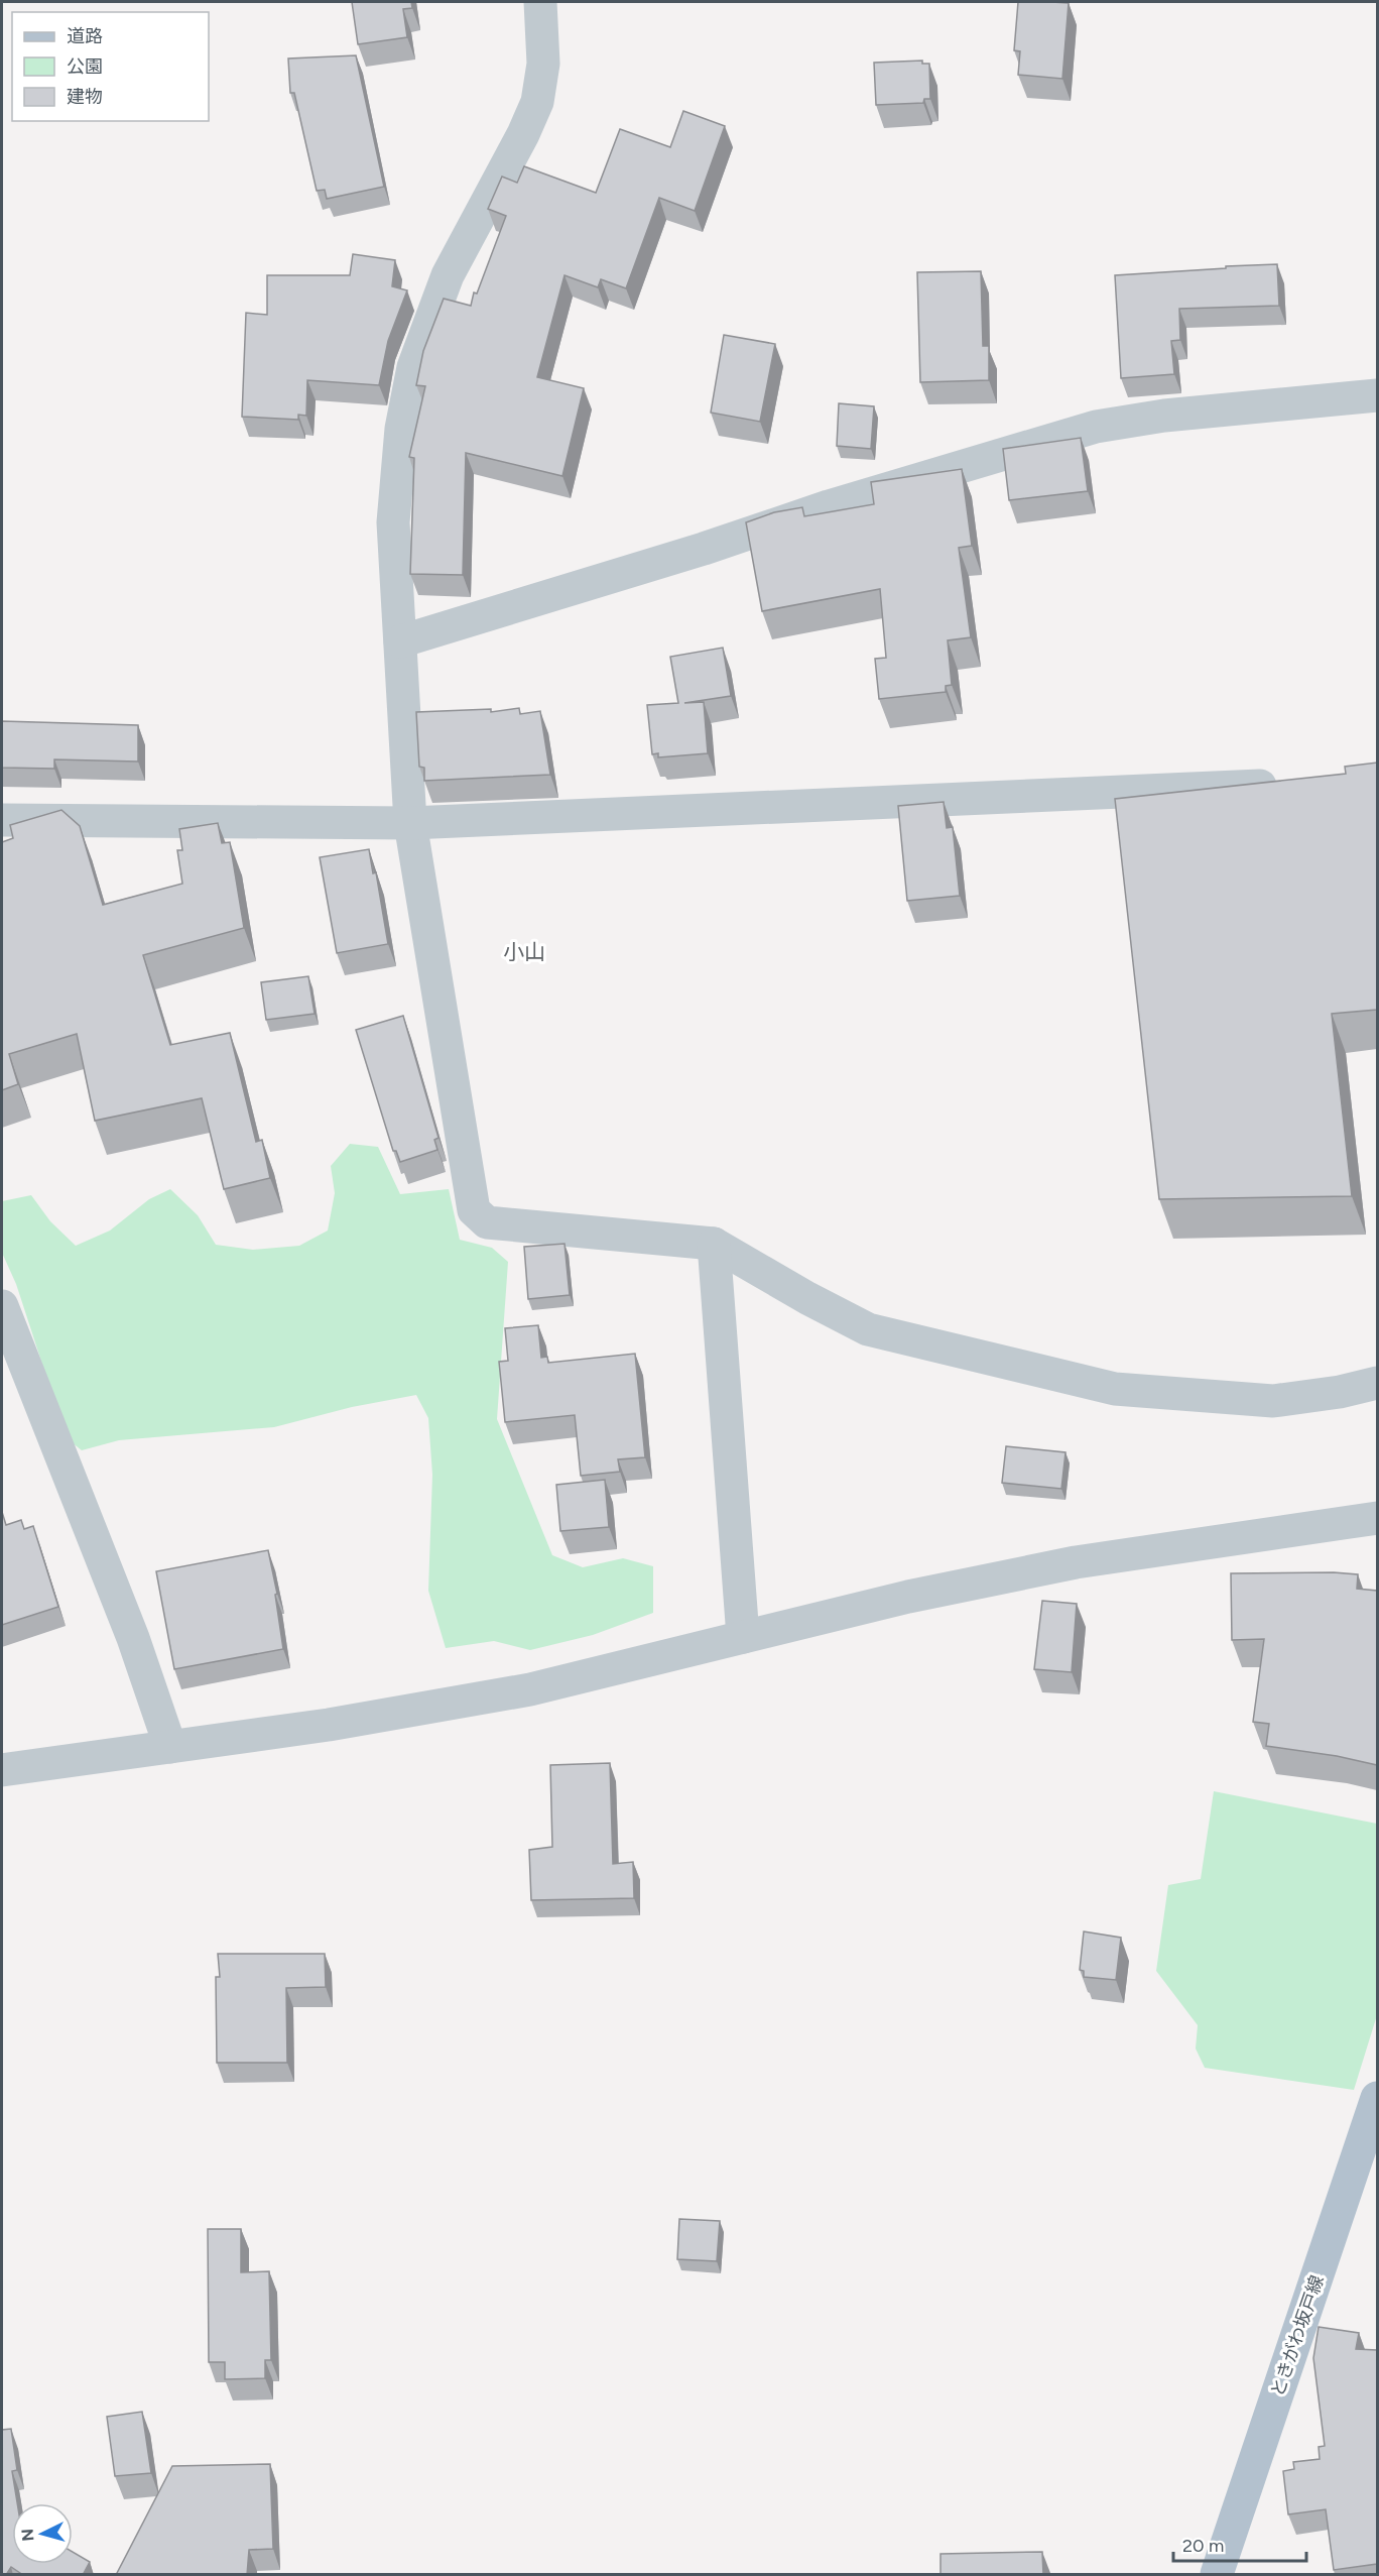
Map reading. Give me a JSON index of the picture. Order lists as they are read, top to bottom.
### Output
{
  "streets": {
    "main road": ["ときがわ坂戸線"]
  },
  "districts": ["小山"],
  "legend": ["道路", "公園", "建物"],
  "scale_bar": "20 m",
  "north": "left"
}
